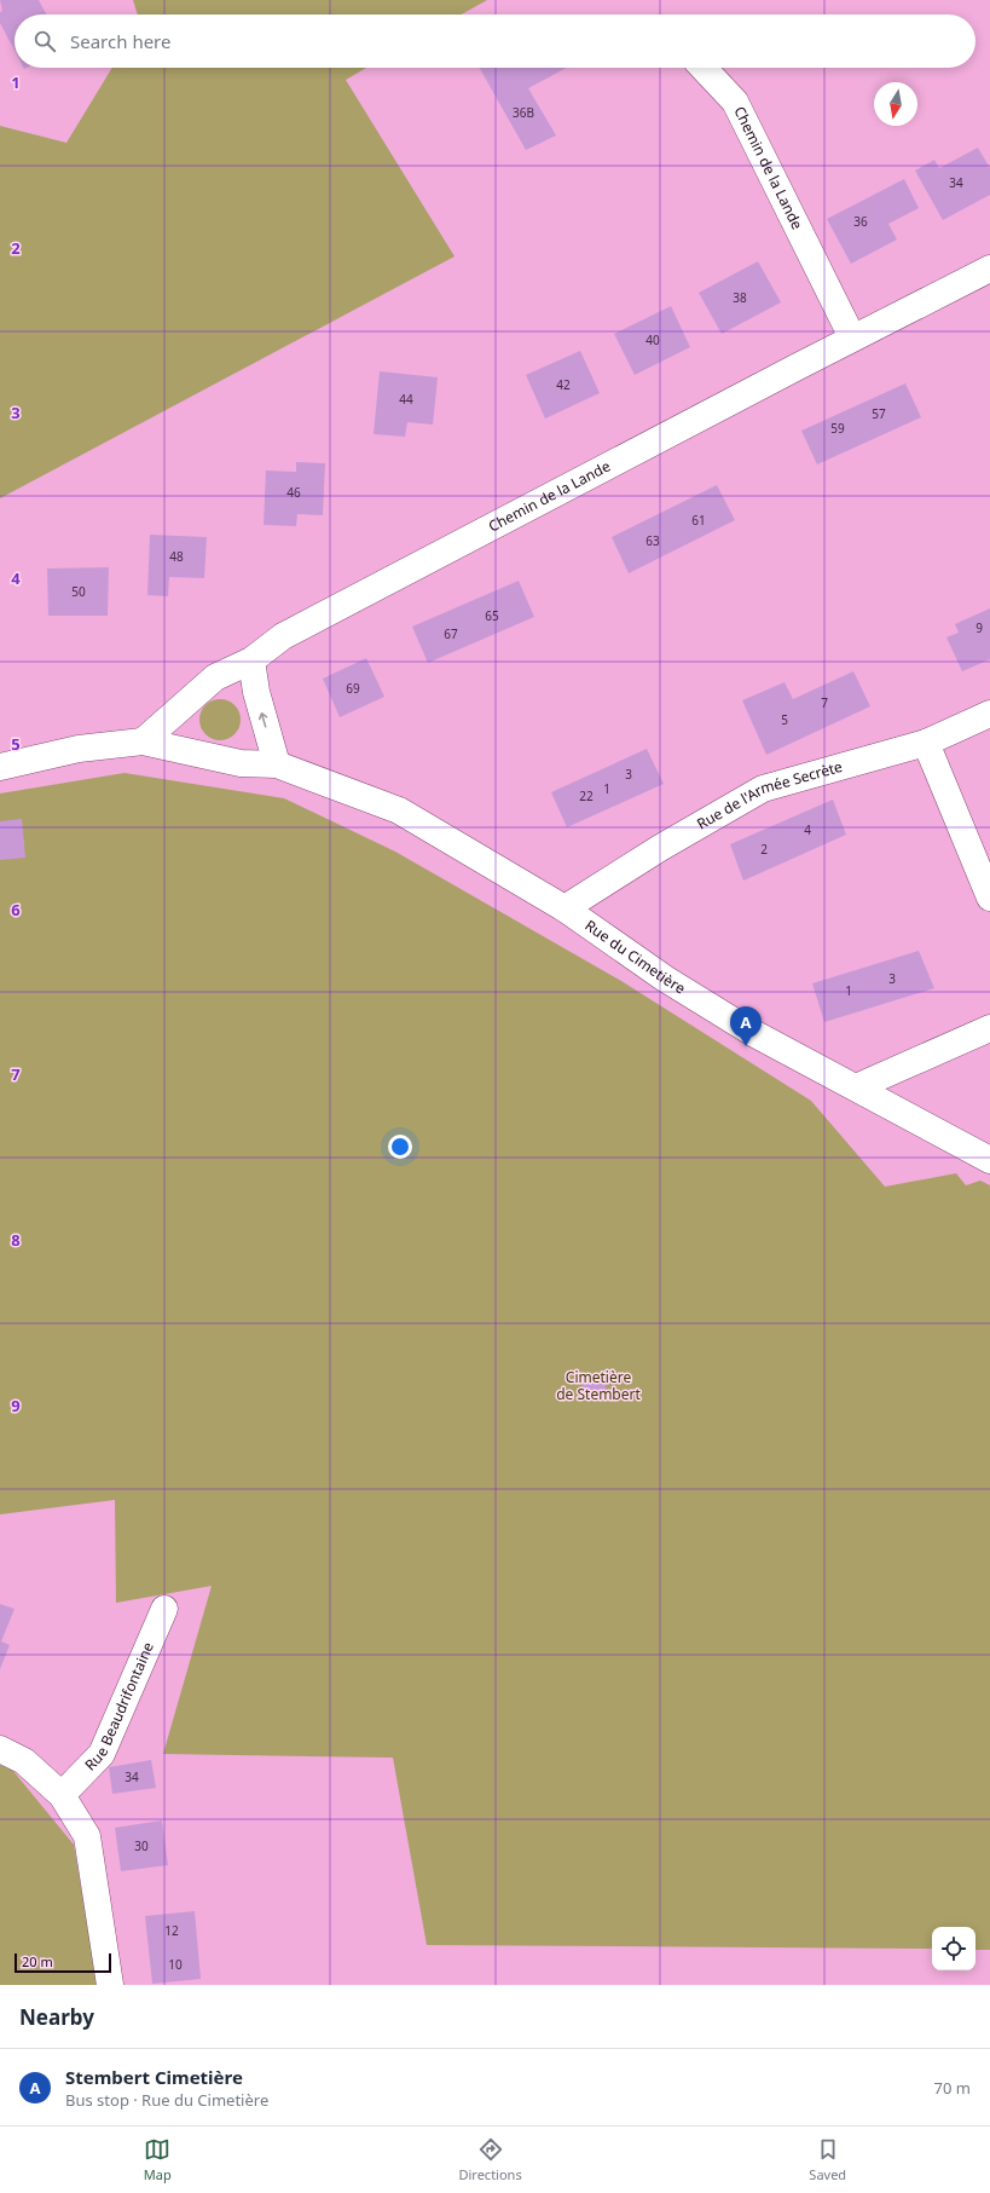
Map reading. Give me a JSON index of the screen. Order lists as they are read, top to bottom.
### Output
{
  "streets": {
    "street": [
      "Chemin de la Lande",
      "Rue de l'Armée Secrète",
      "Rue du Cimetière",
      "Rue Beaudrifontaine"
    ]
  },
  "crossings": [
    ["Chemin de la Lande", "Rue du Cimetière"],
    ["Rue de l'Armée Secrète", "Rue du Cimetière"]
  ],
  "parks": ["Cimetière de Stembert"],
  "house_numbers": [
    "36B",
    "34",
    "36",
    "38",
    "40",
    "42",
    "44",
    "57",
    "59",
    "46",
    "61",
    "63",
    "48",
    "50",
    "65",
    "9",
    "67",
    "69",
    "7",
    "5",
    "3",
    "1",
    "22",
    "4",
    "2",
    "3",
    "1",
    "34",
    "30",
    "12",
    "10"
  ],
  "scale_bar": "20 m",
  "north": "bottom",
  "page": {
    "search": "Search here",
    "pins": "A",
    "scale": "20 m",
    "heading": "Nearby",
    "list": [
      {
        "mark": "A",
        "name": "Stembert Cimetière",
        "note": "Bus stop · Rue du Cimetière",
        "value": "70 m"
      }
    ],
    "nav": ["Map", "Directions", "Saved"]
  },
  "grid": {
    "rows": [
      "1",
      "2",
      "3",
      "4",
      "5",
      "6",
      "7",
      "8",
      "9"
    ]
  }
}
